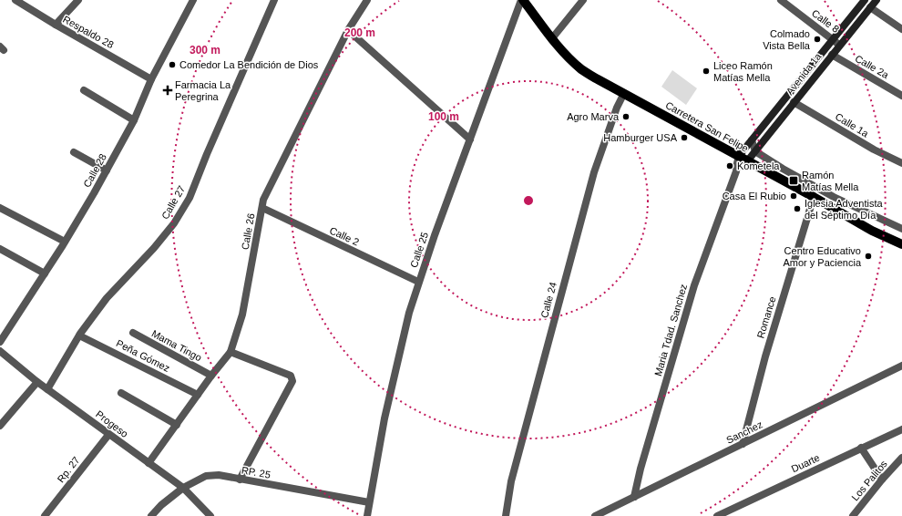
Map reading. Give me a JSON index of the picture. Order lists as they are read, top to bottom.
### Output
{
  "streets": {
    "main road": ["Avenida 1a", "Carretera San Felipe"],
    "street": [
      "Calle 8",
      "Respaldo 28",
      "Calle 2a",
      "Calle 1a",
      "Calle 28",
      "Calle 27",
      "Calle 26",
      "Calle 2",
      "Calle 25",
      "Calle 24",
      "Romance",
      "Maria Tdad. Sanchez",
      "Mama Tingo",
      "Peña Gómez",
      "Progeso",
      "Sanchez",
      "Duarte",
      "Rp. 27",
      "RP. 25",
      "Los Palitos"
    ]
  },
  "crossings": [
    ["Calle 8", "Avenida 1a"],
    ["Respaldo 28", "Calle 28"],
    ["Calle 2a", "Avenida 1a"],
    ["Avenida 1a", "Calle 1a"],
    ["Avenida 1a", "Carretera San Felipe"],
    ["Avenida 1a", "Maria Tdad. Sanchez"],
    ["Carretera San Felipe", "Calle 25"],
    ["Carretera San Felipe", "Calle 24"],
    ["Carretera San Felipe", "Romance"],
    ["Carretera San Felipe", "Maria Tdad. Sanchez"],
    ["Calle 27", "Peña Gómez"],
    ["Calle 27", "Progeso"],
    ["Calle 26", "Calle 2"],
    ["Calle 26", "Mama Tingo"],
    ["Calle 26", "Peña Gómez"],
    ["Calle 26", "Progeso"],
    ["Calle 2", "Calle 25"],
    ["Calle 25", "RP. 25"],
    ["Romance", "Sanchez"],
    ["Maria Tdad. Sanchez", "Sanchez"],
    ["Progeso", "Rp. 27"],
    ["Progeso", "RP. 25"]
  ],
  "places": {
    "other": [
      "Colmado Vista Bella",
      "Comedor La Bendición de Dios",
      "Liceo Ramón Matías Mella",
      "Agro Marva",
      "Hamburger USA",
      "Kometela",
      "Casa El Rubio",
      "Iglesia Adventista del Séptimo Día",
      "Centro Educativo Amor y Paciencia"
    ],
    "health": ["Farmacia La Peregrina"],
    "transit": ["Ramón Matías Mella"]
  },
  "rings": ["200 m", "300 m", "100 m"]
}
